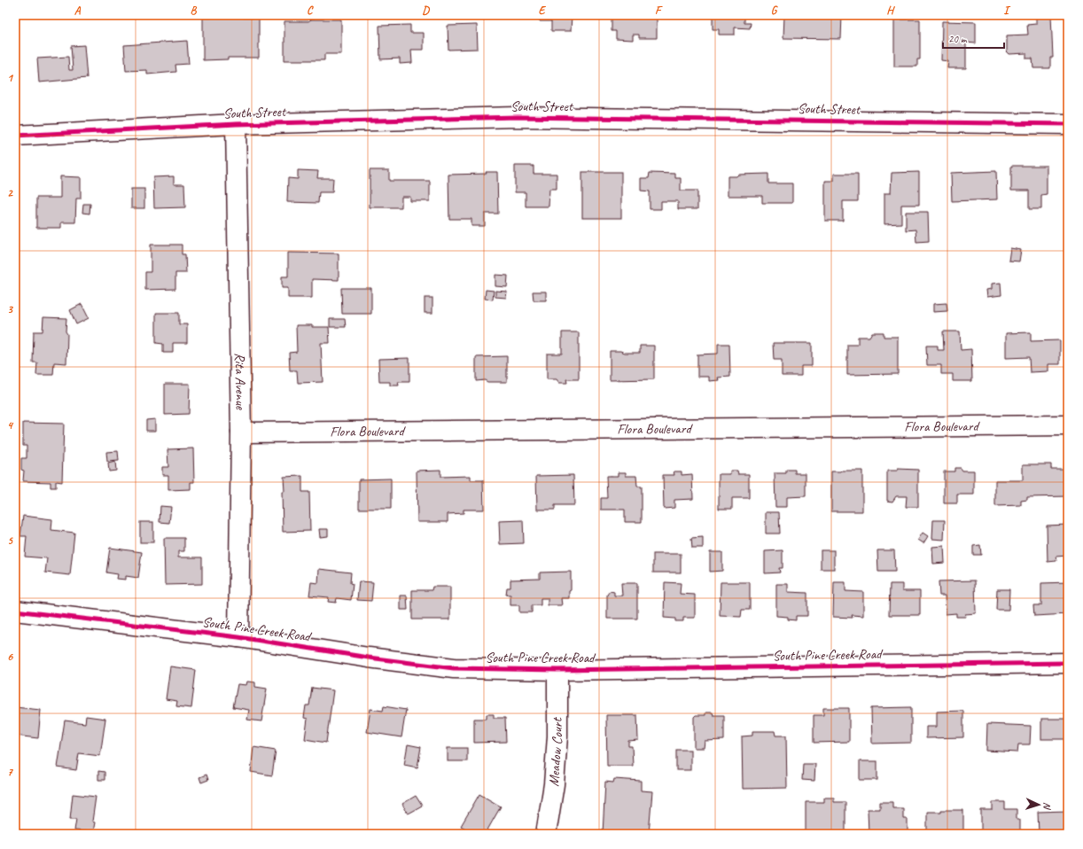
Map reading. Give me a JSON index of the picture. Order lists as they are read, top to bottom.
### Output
{
  "streets": {
    "street": [
      "South Street",
      "Rita Avenue",
      "Flora Boulevard",
      "South Pine Creek Road",
      "Meadow Court"
    ]
  },
  "crossings": [
    ["South Street", "Rita Avenue"],
    ["Rita Avenue", "Flora Boulevard"],
    ["Rita Avenue", "South Pine Creek Road"],
    ["South Pine Creek Road", "Meadow Court"]
  ],
  "scale_bar": "20 m",
  "north": "right",
  "grid": {
    "columns": [
      "A",
      "B",
      "C",
      "D",
      "E",
      "F",
      "G",
      "H",
      "I"
    ],
    "rows": [
      "1",
      "2",
      "3",
      "4",
      "5",
      "6",
      "7"
    ]
  }
}
